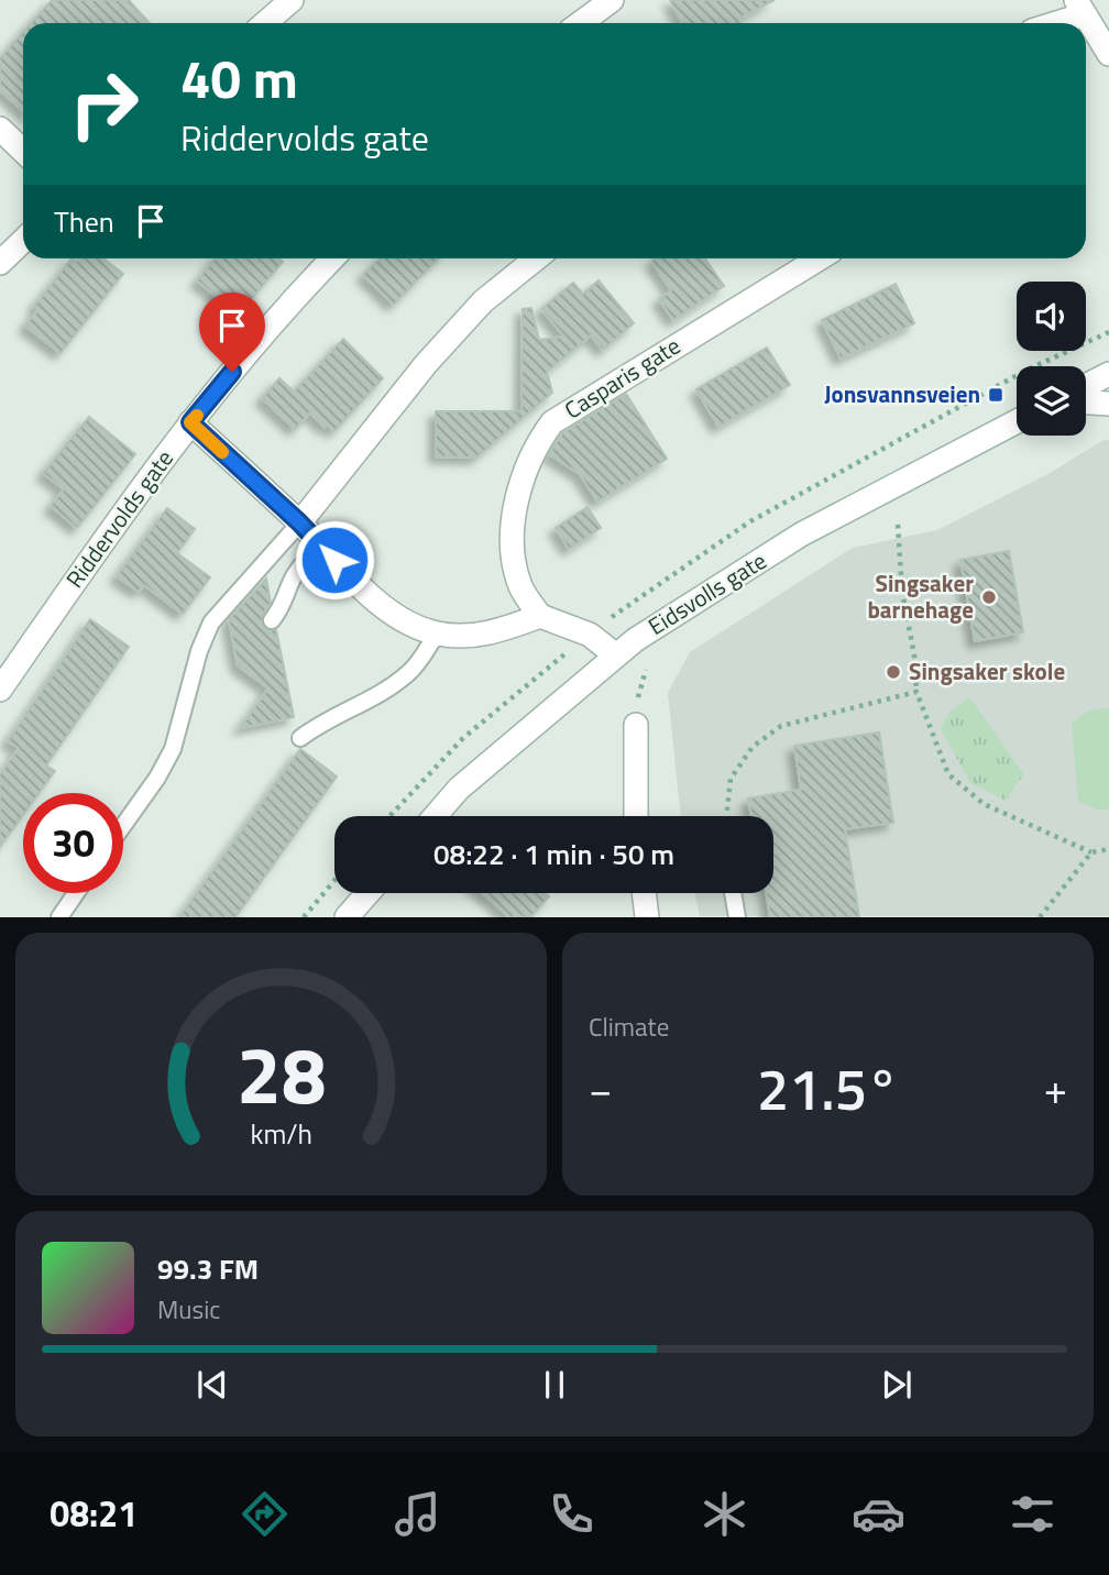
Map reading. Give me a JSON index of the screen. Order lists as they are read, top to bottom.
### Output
{
  "streets": {
    "street": ["Casparis gate", "Riddervolds gate", "Eidsvolls gate"]
  },
  "places": {
    "transit": ["Jonsvannsveien"],
    "other": ["Singsaker barnehage", "Singsaker skole"]
  },
  "page": {
    "turn": ["40 m", "Riddervolds gate"],
    "then": "Then",
    "limit": "30",
    "trip": "08:22 · 1 min · 50 m",
    "tile": "Climate",
    "heat": ["−", "21.5°", "+"],
    "song": ["99.3 FM", "Music"],
    "tabs": "08:21",
    "gauge": ["28", "km/h"]
  }
}
